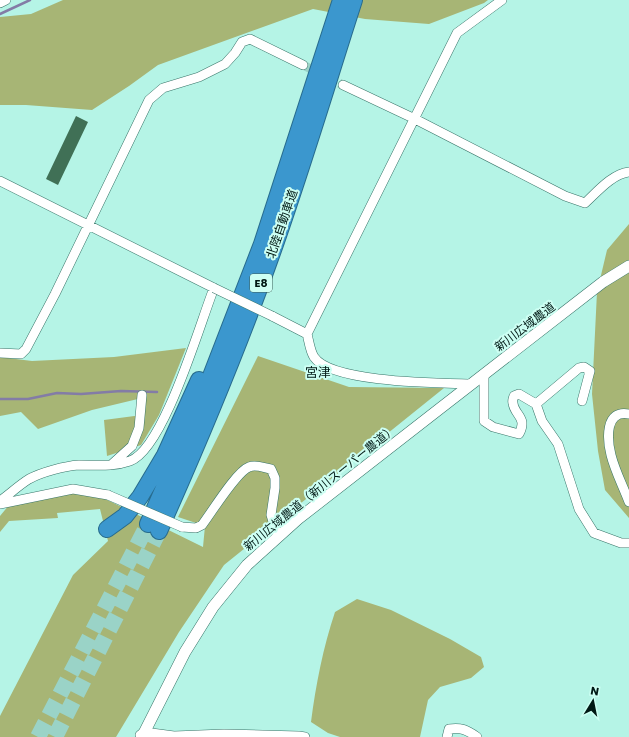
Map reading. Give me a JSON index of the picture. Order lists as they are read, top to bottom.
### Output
{
  "streets": {
    "highway": ["北陸自動車道", "E8"],
    "street": ["新川広域農道", "新川広域農道（新川スーパー農道）"]
  },
  "crossings": [
    ["新川広域農道", "新川広域農道（新川スーパー農道）"]
  ],
  "districts": ["宮津"],
  "north": "top"
}
